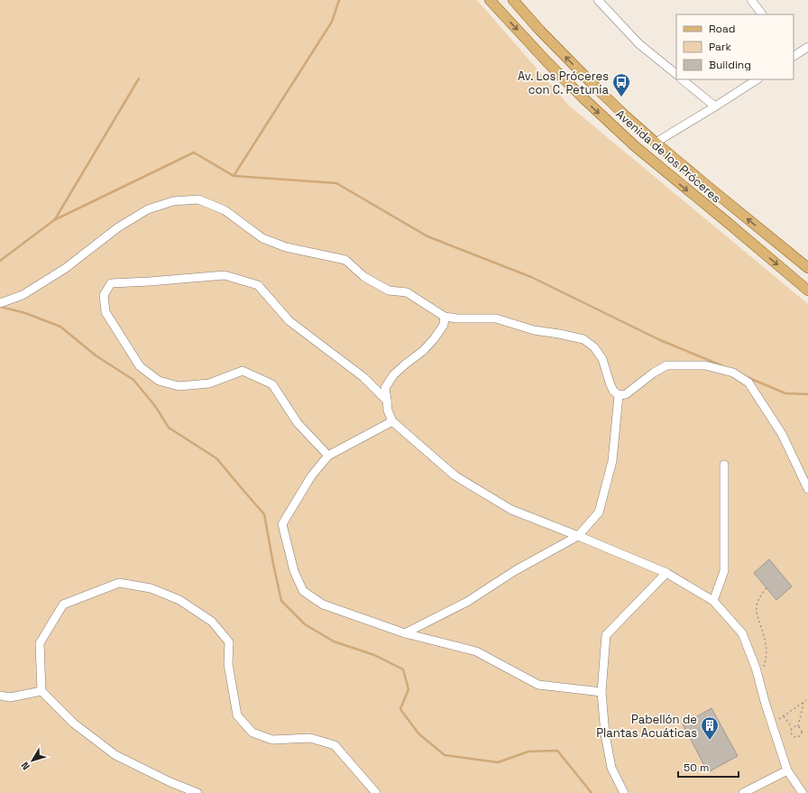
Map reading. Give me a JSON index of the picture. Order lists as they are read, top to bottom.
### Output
{
  "streets": {
    "main road": ["Avenida de los Próceres"]
  },
  "places": {
    "bus stop": ["Av. Los Próceres con C. Petunia"],
    "building": ["Pabellón de Plantas Acuáticas"]
  },
  "legend": ["Road", "Park", "Building"],
  "scale_bar": "50 m",
  "north": "bottom left"
}
